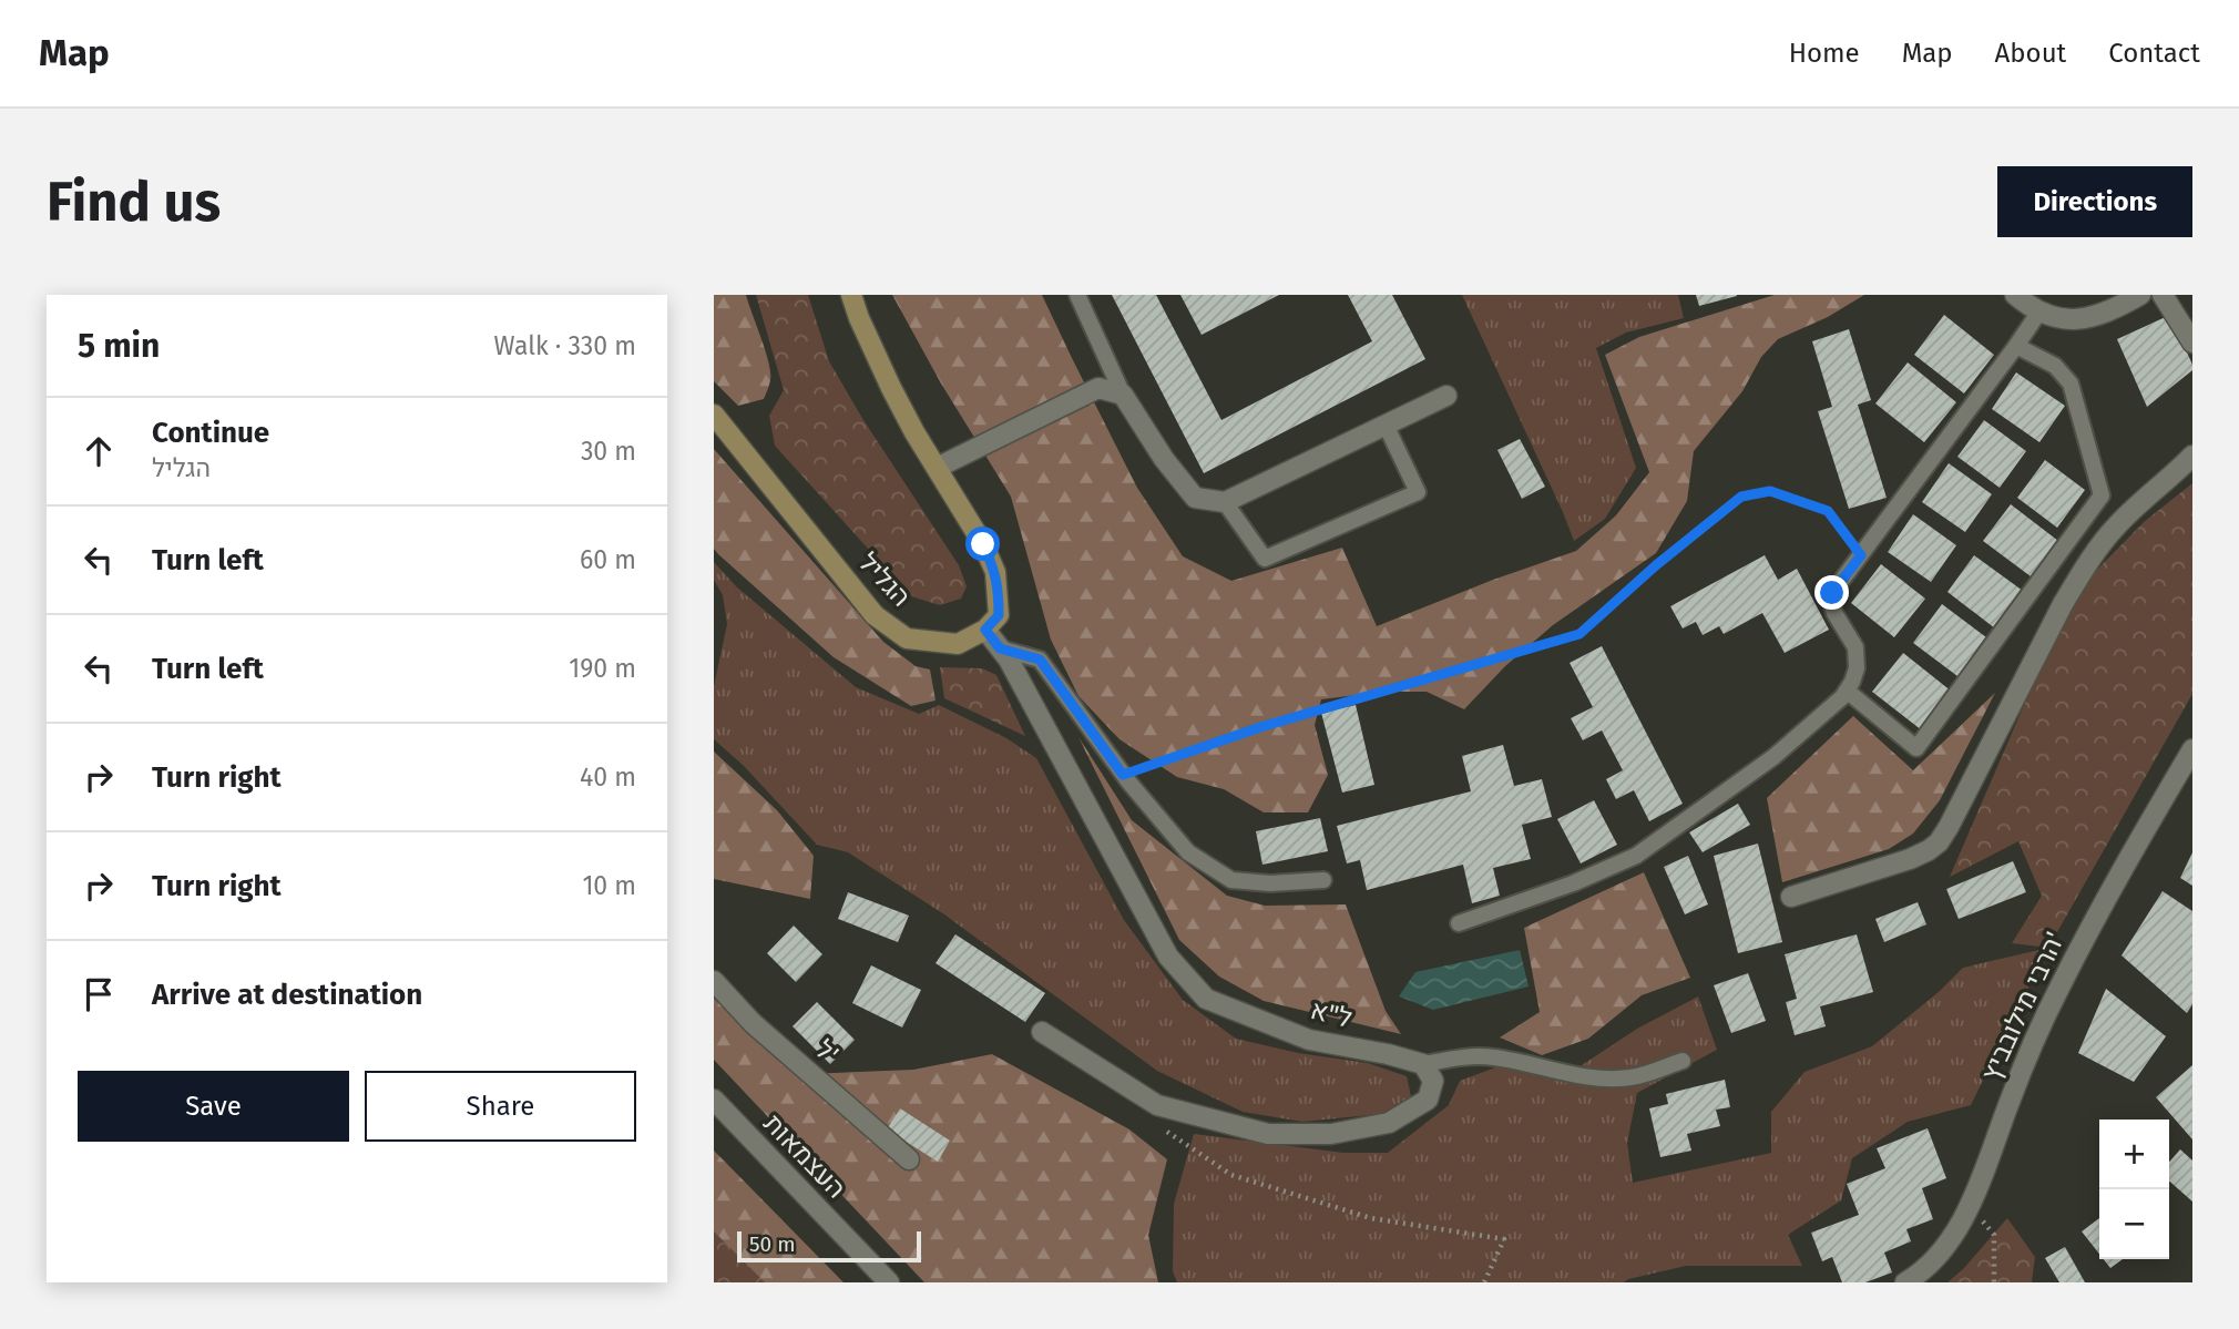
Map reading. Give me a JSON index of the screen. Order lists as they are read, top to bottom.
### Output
{
  "streets": {
    "main road": ["הגליל"],
    "street": [
      "הרבי מילובביץ'",
      "ל\"א",
      "ל'",
      "העצמאות"
    ]
  },
  "crossings": [
    ["הגליל", "ל\"א"]
  ],
  "scale_bar": "50 m",
  "page": {
    "header": "Map",
    "nav": [
      "Home",
      "Map",
      "About",
      "Contact"
    ],
    "buttons": [
      "Directions",
      ["Save", "Share"]
    ],
    "title": "Find us",
    "heading": ["5 min", "Walk · 330 m"],
    "list": [
      ["Continue", "הגליל", "30 m"],
      ["Turn left", "60 m"],
      ["Turn left", "190 m"],
      ["Turn right", "40 m"],
      ["Turn right", "10 m"],
      "Arrive at destination"
    ],
    "map_buttons": ["+", "−"],
    "scale": "50 m"
  }
}
